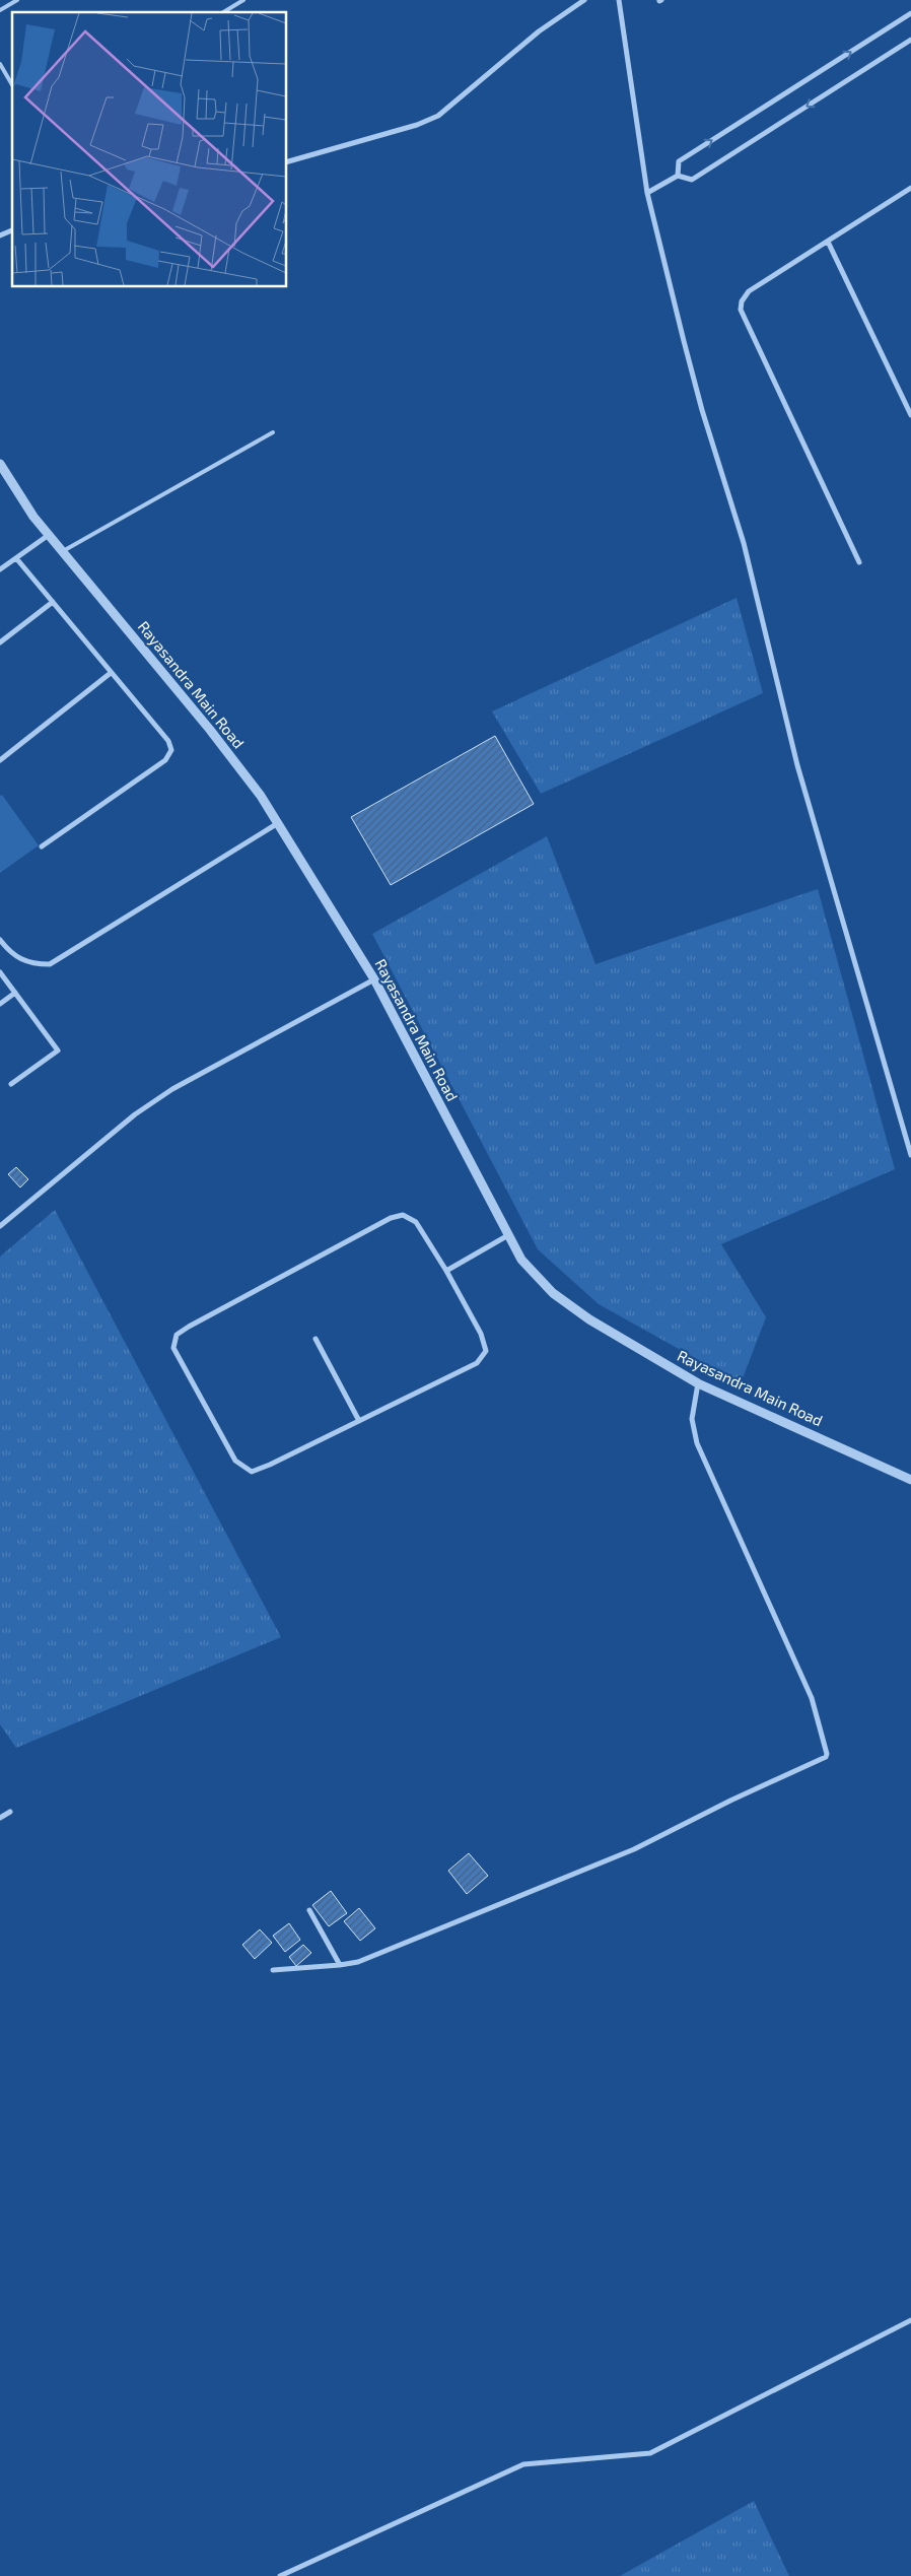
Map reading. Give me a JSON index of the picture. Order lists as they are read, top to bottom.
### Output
{
  "streets": {
    "street": ["Rayasandra Main Road"]
  }
}
